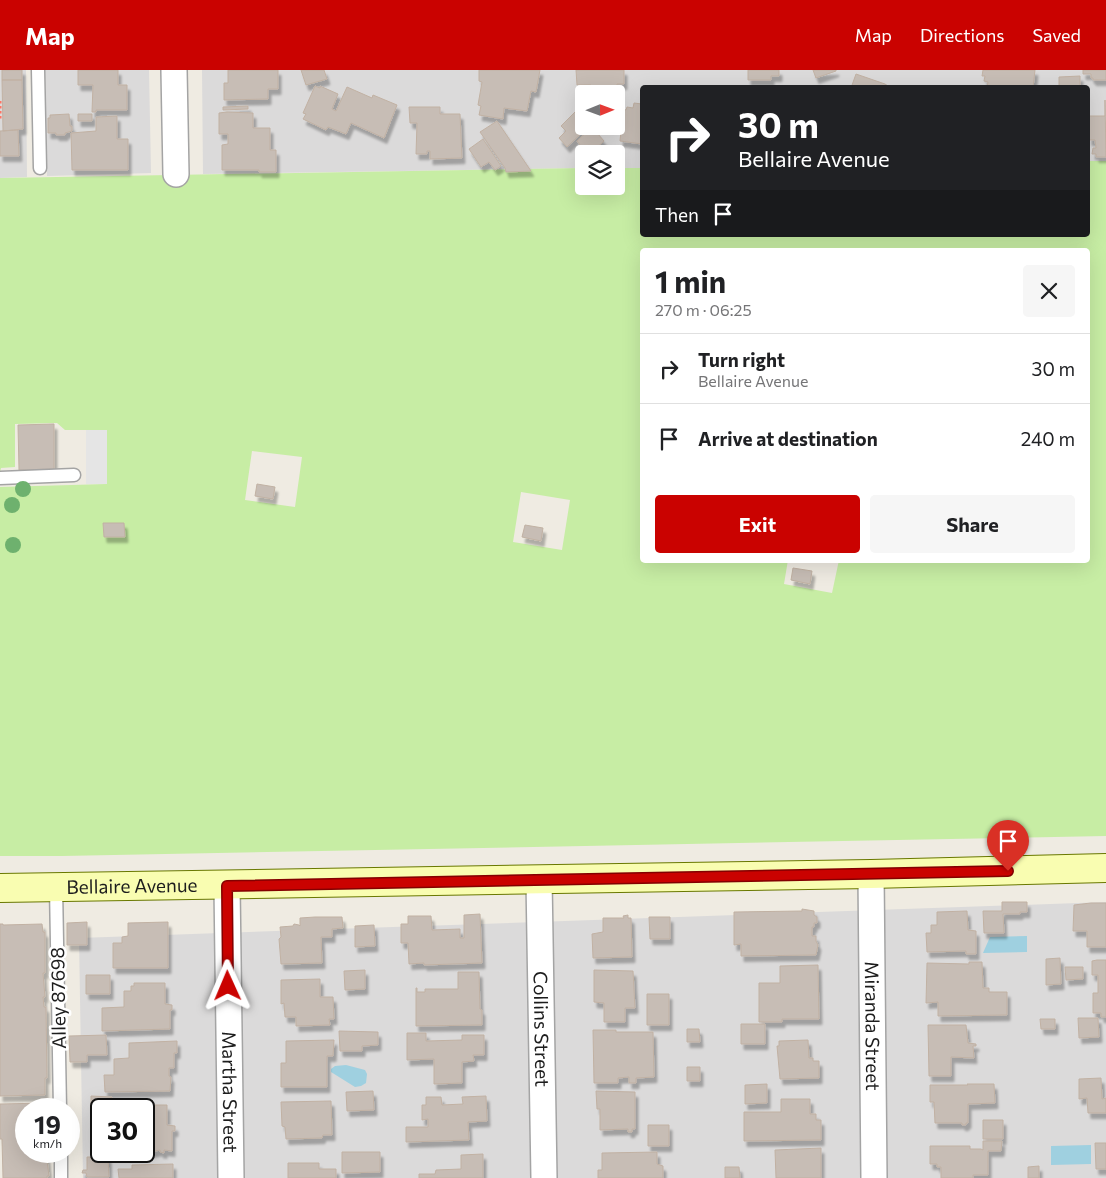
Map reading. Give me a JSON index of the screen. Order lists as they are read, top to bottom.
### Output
{
  "streets": {
    "street": [
      "Bellaire Avenue",
      "Miranda Street",
      "Collins Street",
      "Martha Street"
    ],
    "lane": ["Alley 87698"]
  },
  "crossings": [
    ["Bellaire Avenue", "Alley 87698"],
    ["Bellaire Avenue", "Miranda Street"],
    ["Bellaire Avenue", "Collins Street"],
    ["Bellaire Avenue", "Martha Street"]
  ],
  "north": "right",
  "page": {
    "header": "Map",
    "nav": ["Map", "Directions", "Saved"],
    "turn": ["30 m", "Bellaire Avenue"],
    "then": "Then",
    "heading": ["1 min", "270 m · 06:25"],
    "list": [
      {
        "name": "Turn right",
        "note": "Bellaire Avenue",
        "value": "30 m"
      },
      {
        "name": "Arrive at destination",
        "value": "240 m"
      }
    ],
    "buttons": ["Exit", "Share"],
    "speed": "19 km/h",
    "limit": "30"
  }
}
